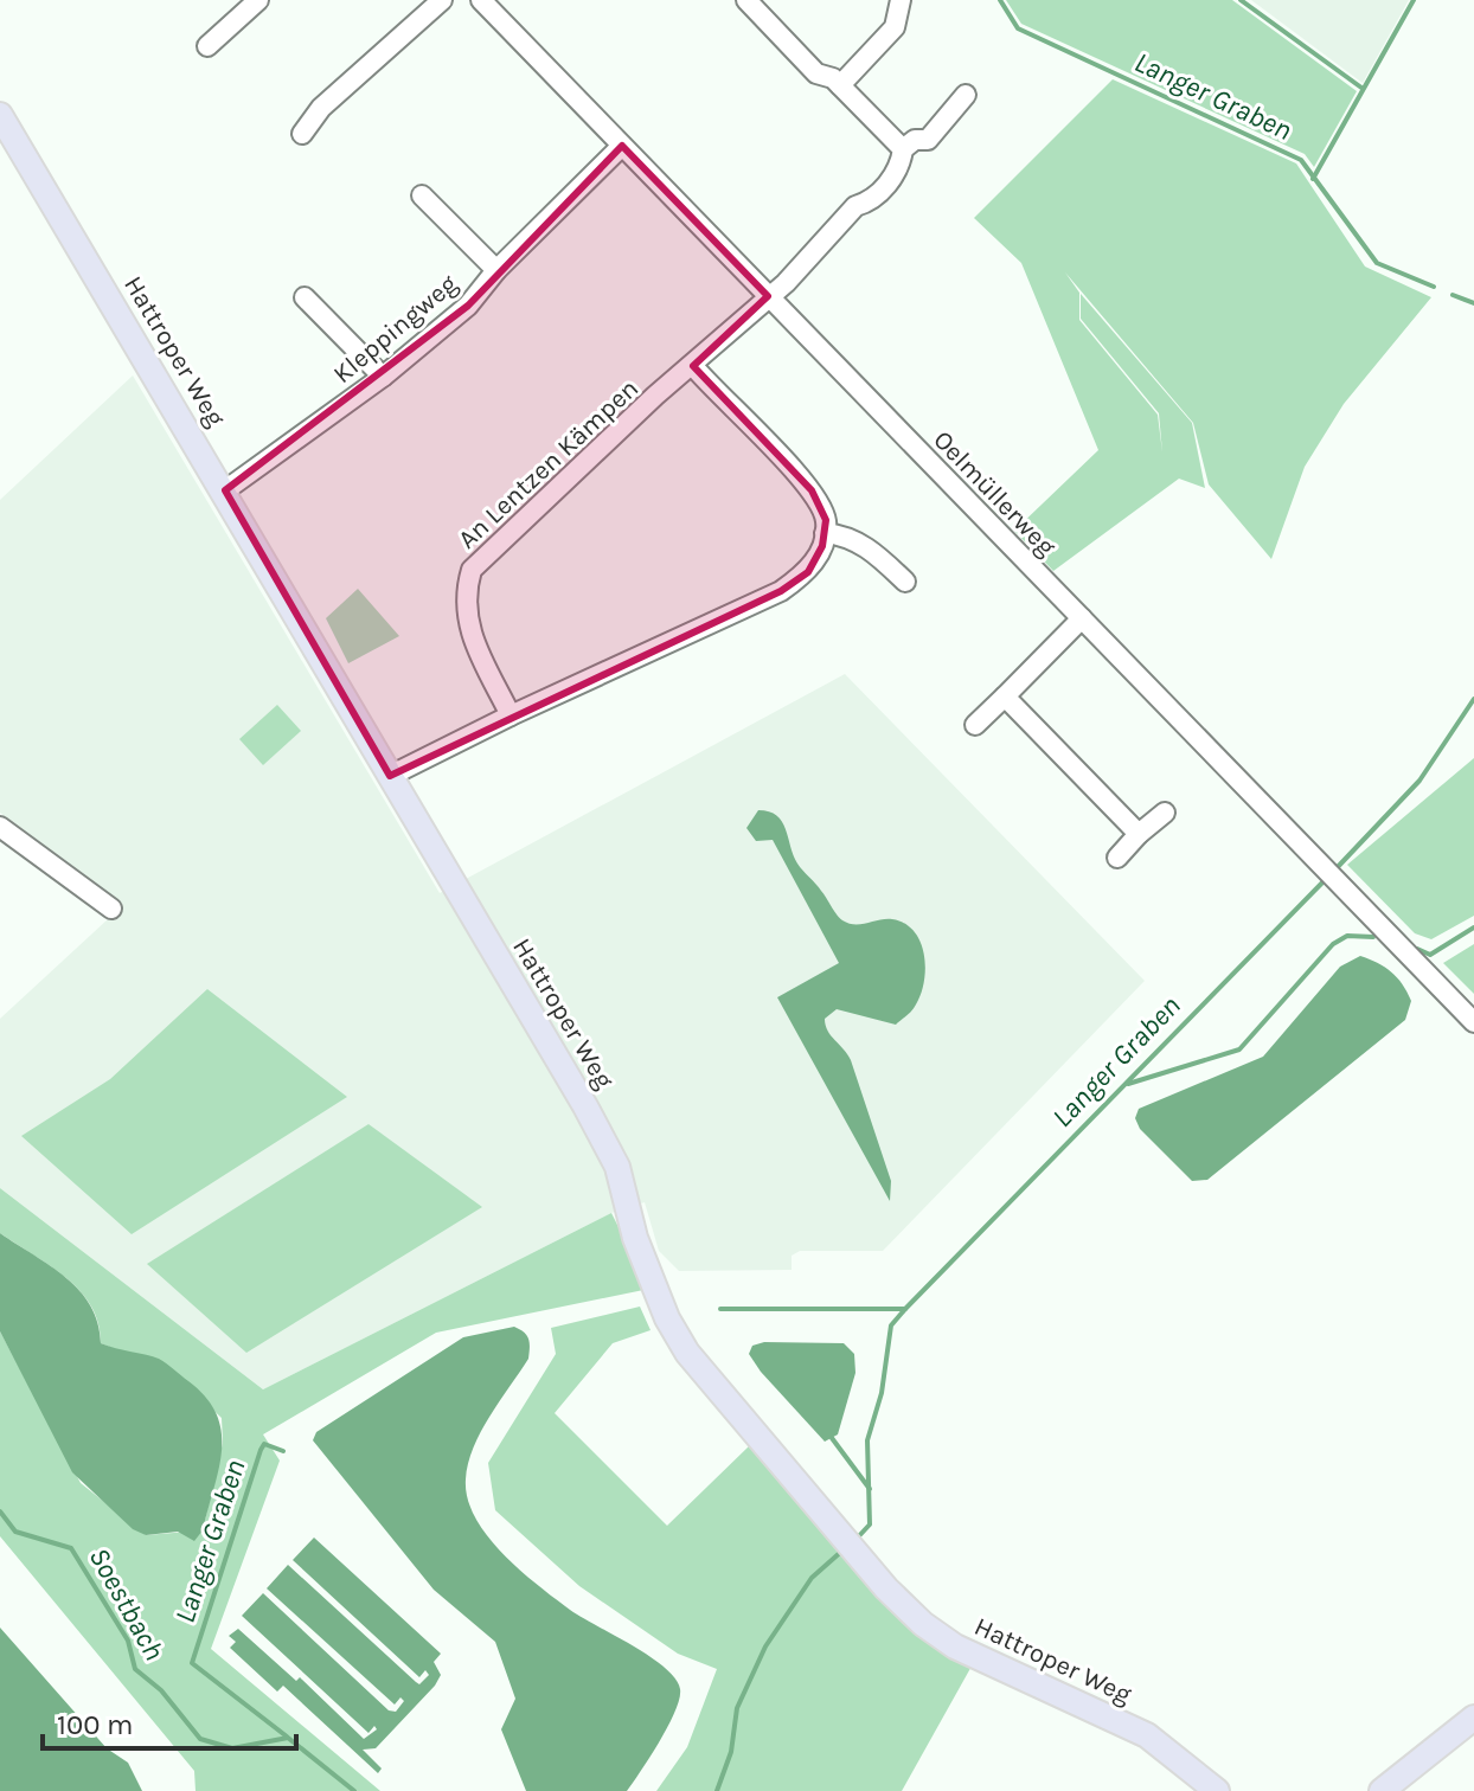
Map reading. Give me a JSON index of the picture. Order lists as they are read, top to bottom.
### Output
{
  "streets": {
    "main road": ["Hattroper Weg"],
    "street": ["Kleppingweg", "An Lentzen Kämpen", "Oelmüllerweg"]
  },
  "crossings": [
    ["Kleppingweg", "Hattroper Weg"],
    ["Kleppingweg", "Oelmüllerweg"],
    ["An Lentzen Kämpen", "Oelmüllerweg"]
  ],
  "water": ["Langer Graben", "Soestbach"],
  "scale_bar": "100 m"
}
